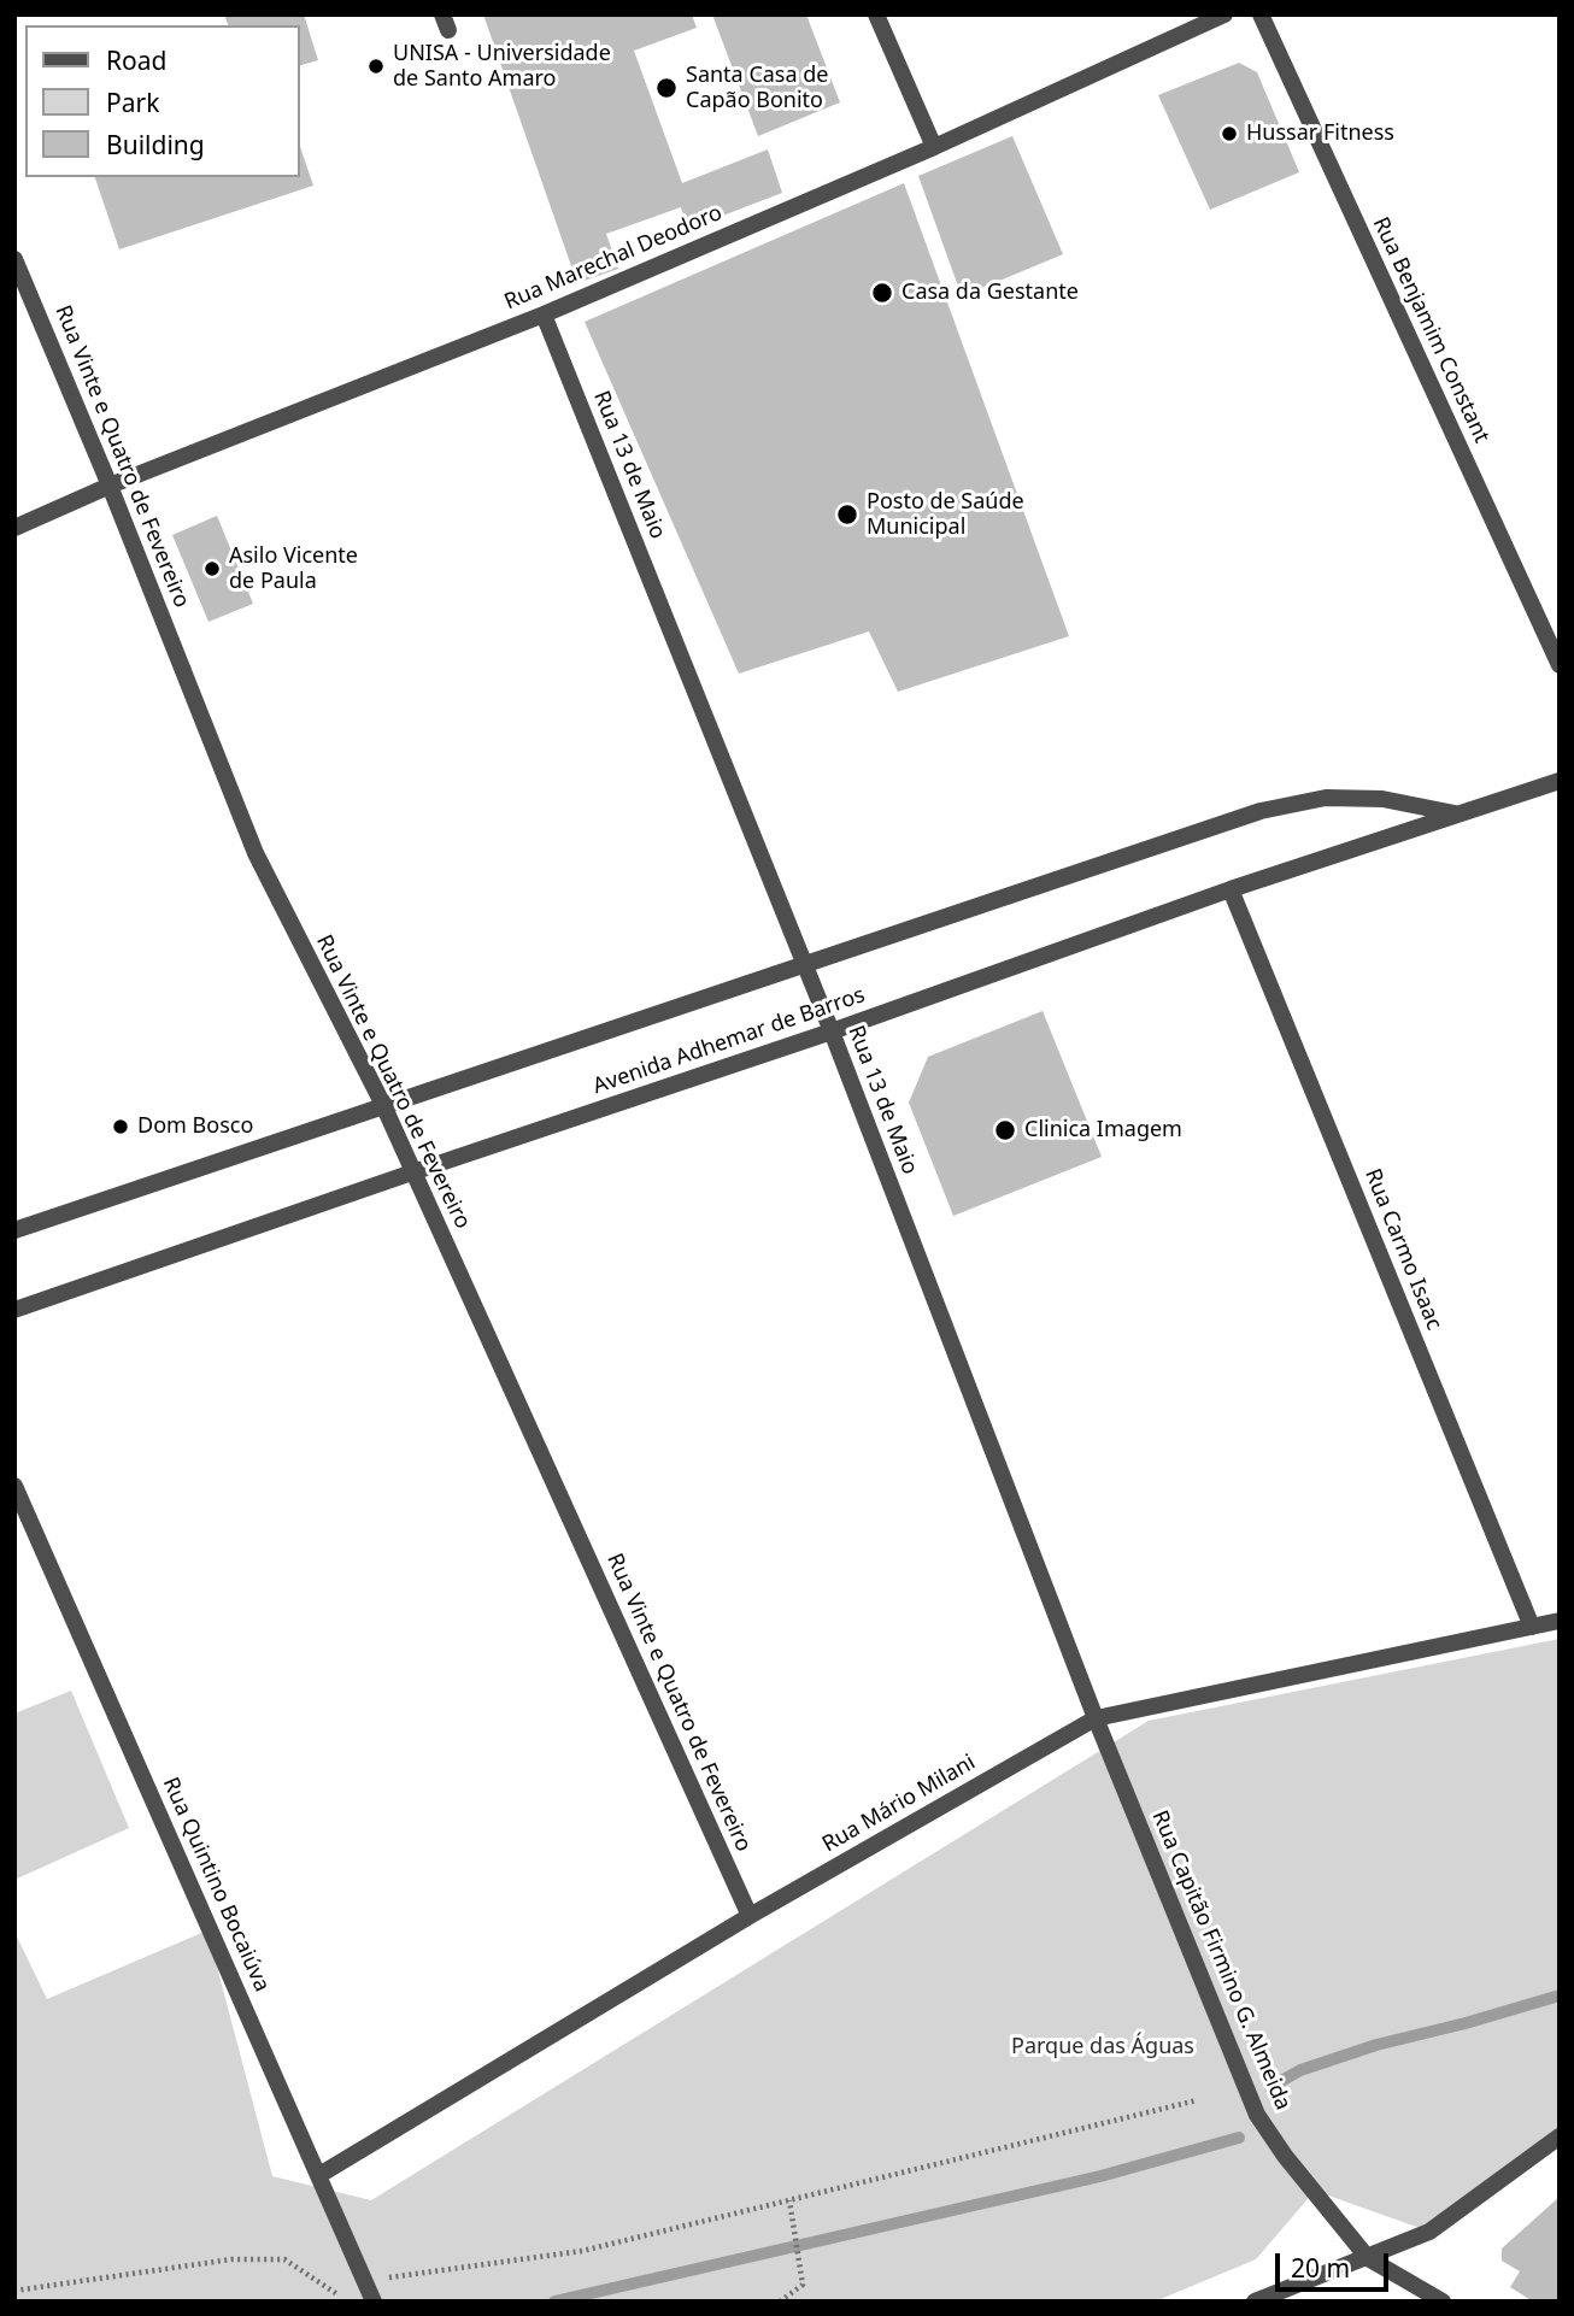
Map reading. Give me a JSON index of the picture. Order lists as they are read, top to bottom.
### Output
{
  "streets": {
    "street": [
      "Rua Marechal Deodoro",
      "Rua Benjamim Constant",
      "Rua Vinte e Quatro de Fevereiro",
      "Rua 13 de Maio",
      "Avenida Adhemar de Barros",
      "Rua Carmo Isaac",
      "Rua Mário Milani",
      "Rua Quintino Bocaiúva",
      "Rua Capitão Firmino G. Almeida"
    ]
  },
  "crossings": [
    ["Rua Marechal Deodoro", "Rua Vinte e Quatro de Fevereiro"],
    ["Rua Marechal Deodoro", "Rua 13 de Maio"],
    ["Rua Vinte e Quatro de Fevereiro", "Avenida Adhemar de Barros"],
    ["Rua Vinte e Quatro de Fevereiro", "Rua Mário Milani"],
    ["Rua 13 de Maio", "Avenida Adhemar de Barros"],
    ["Rua 13 de Maio", "Rua Mário Milani"],
    ["Rua 13 de Maio", "Rua Capitão Firmino G. Almeida"],
    ["Avenida Adhemar de Barros", "Rua Carmo Isaac"],
    ["Rua Carmo Isaac", "Rua Mário Milani"],
    ["Rua Mário Milani", "Rua Quintino Bocaiúva"],
    ["Rua Mário Milani", "Rua Capitão Firmino G. Almeida"]
  ],
  "parks": ["Parque das Águas"],
  "places": [
    "UNISA - Universidade de Santo Amaro",
    "Santa Casa de Capão Bonito",
    "Hussar Fitness",
    "Casa da Gestante",
    "Posto de Saúde Municipal",
    "Asilo Vicente de Paula",
    "Dom Bosco",
    "Clinica Imagem"
  ],
  "legend": ["Road", "Park", "Building"],
  "scale_bar": "20 m"
}
